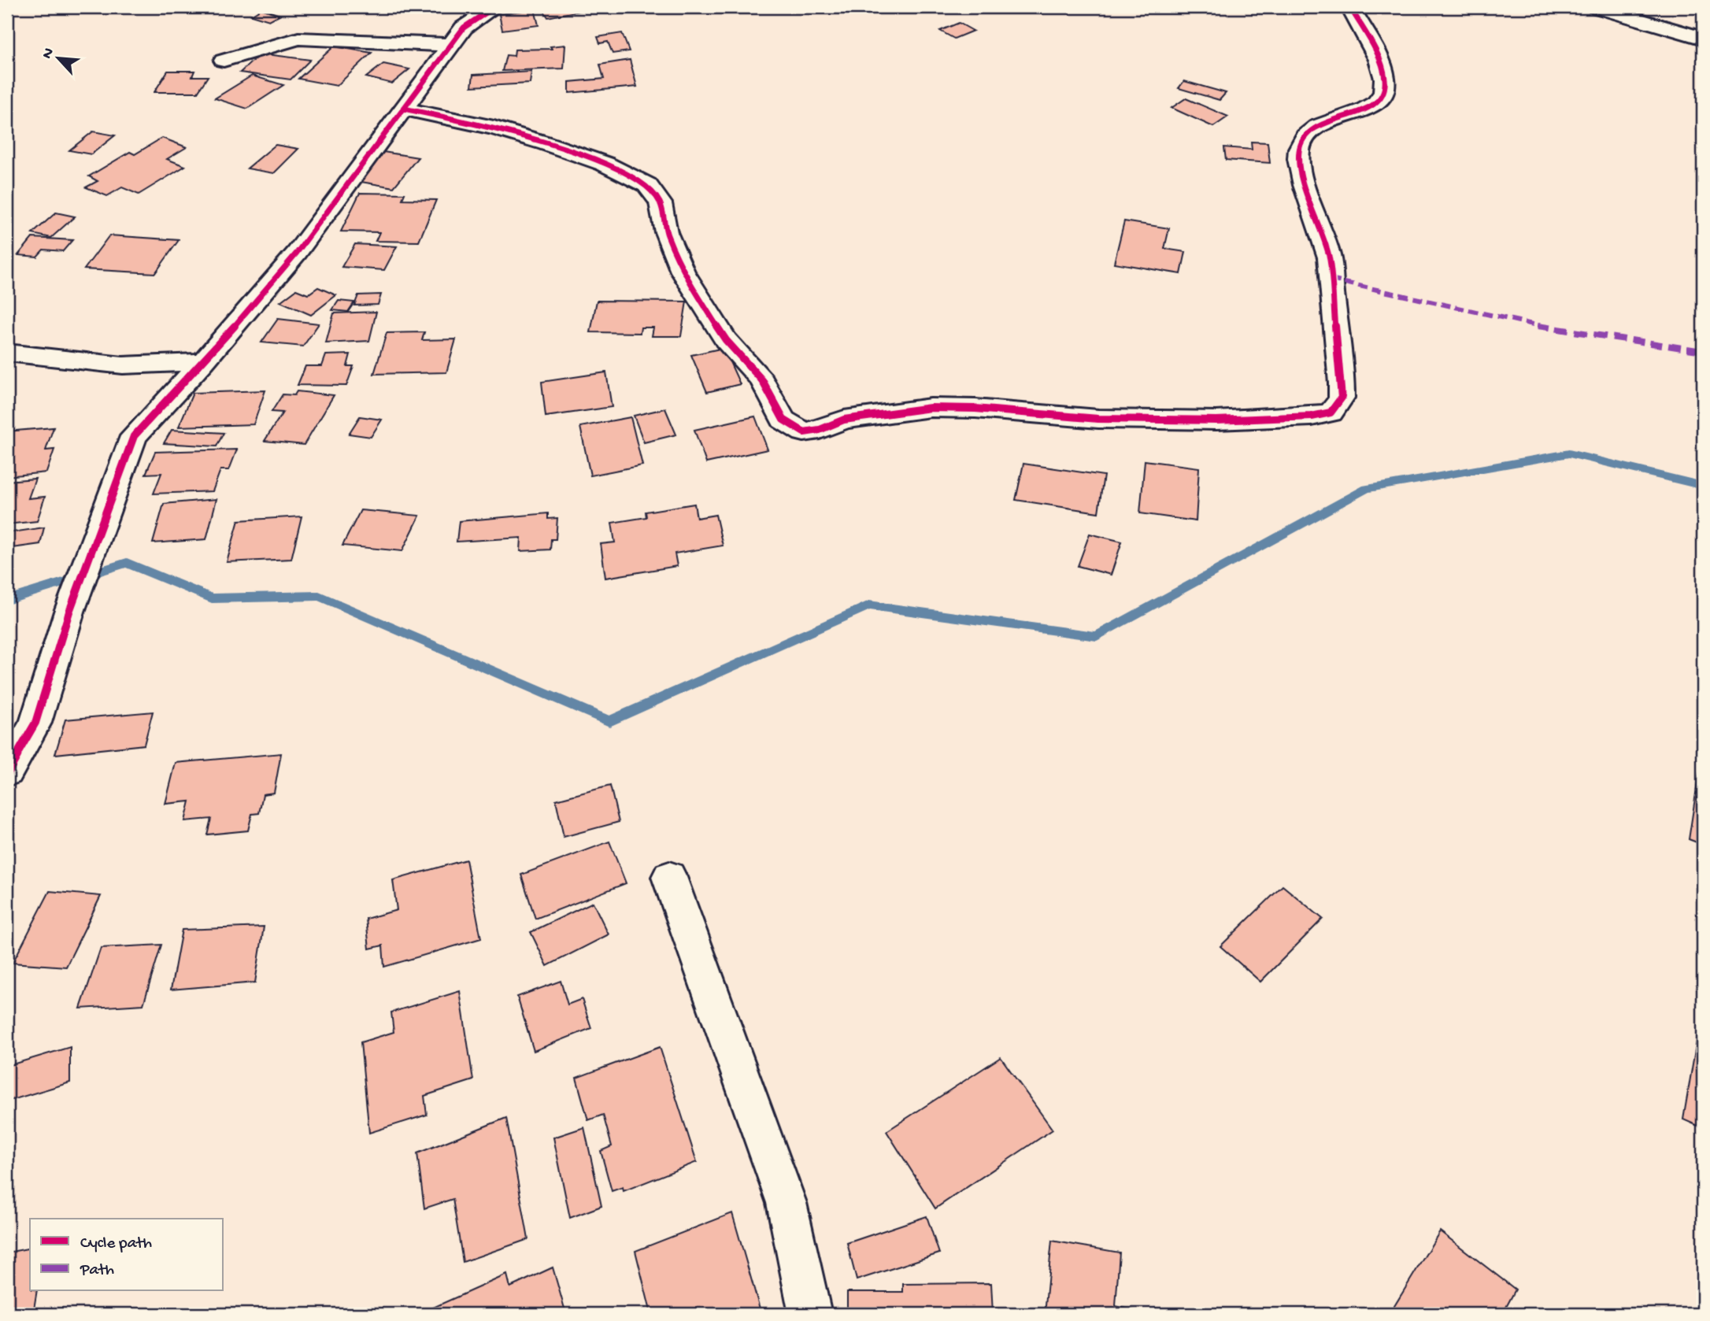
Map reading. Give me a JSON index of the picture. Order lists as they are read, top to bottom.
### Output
{
  "legend": ["Cycle path", "Path"],
  "north": "top left"
}
